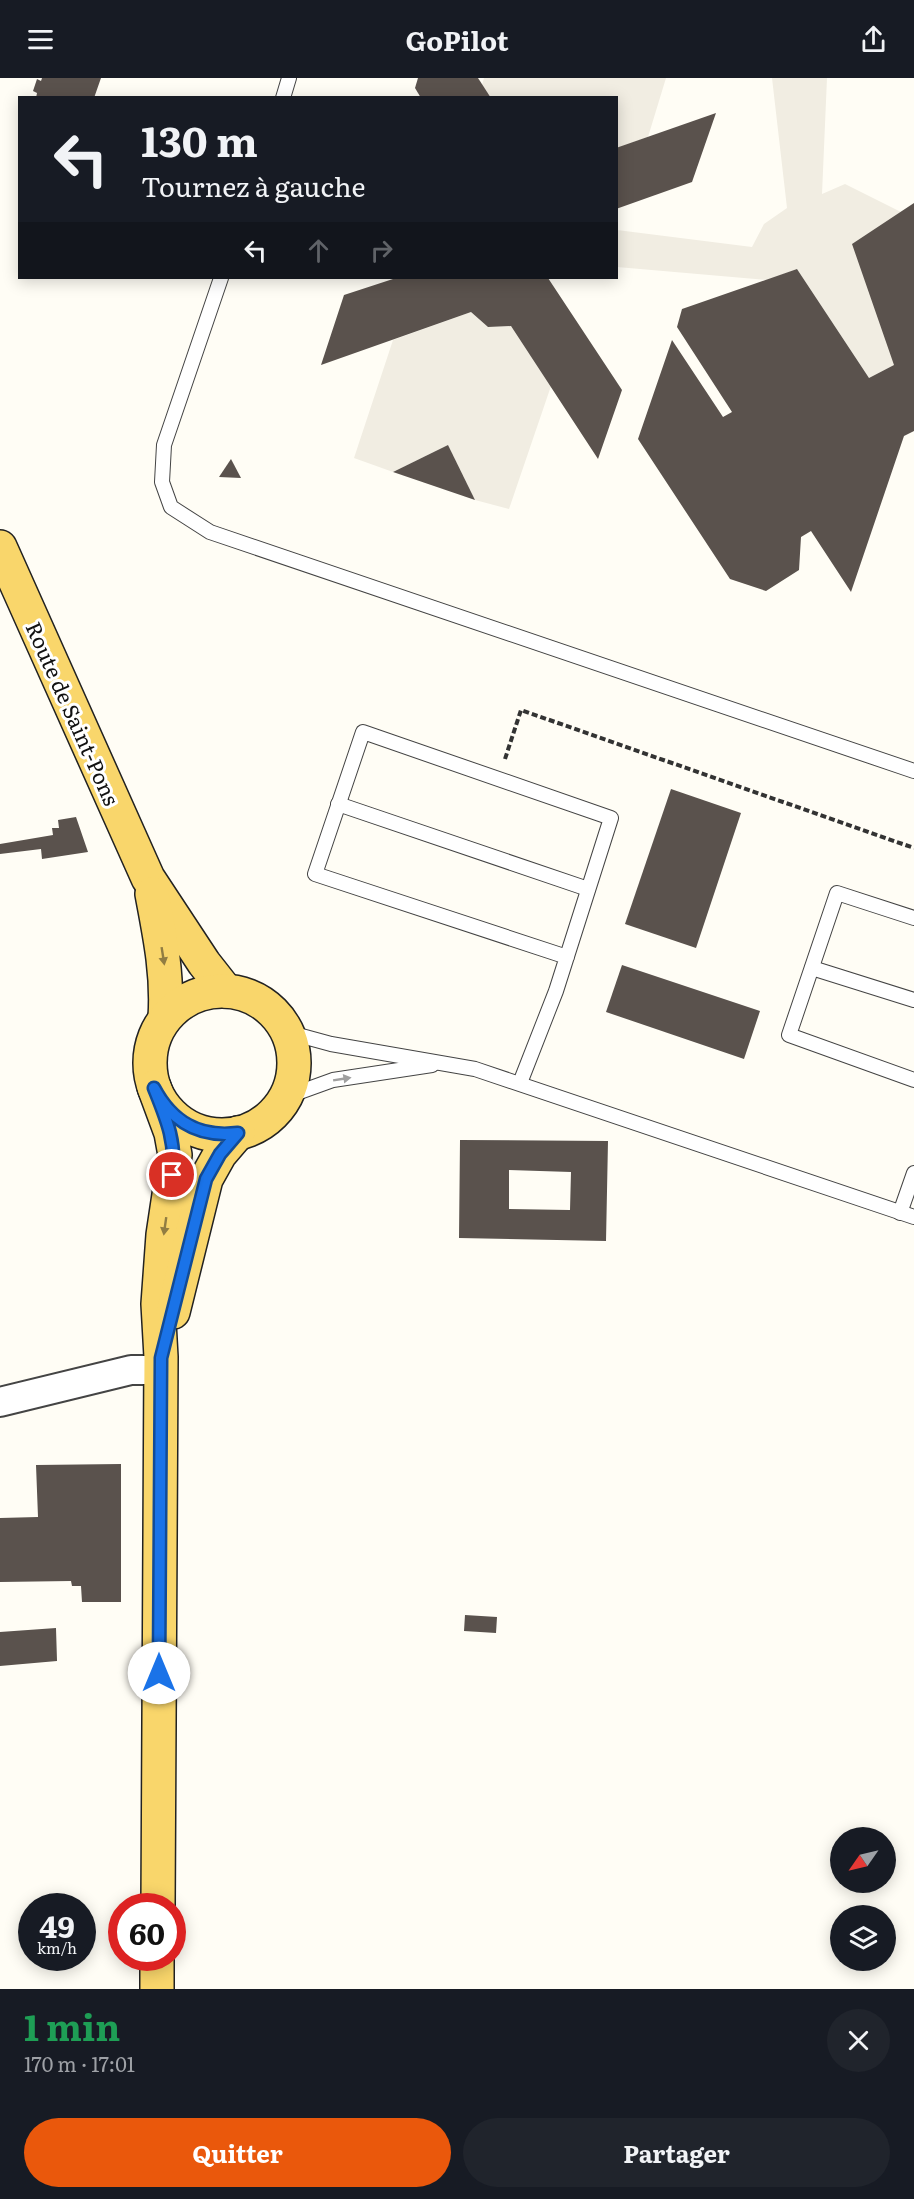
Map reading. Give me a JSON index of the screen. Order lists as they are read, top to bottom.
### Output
{
  "streets": {
    "main road": ["Route de Saint-Pons"]
  },
  "north": "bottom left",
  "page": {
    "header": "GoPilot",
    "turn": ["130 m", "Tournez à gauche"],
    "speed": "49 km/h",
    "limit": "60",
    "heading": ["1 min", "170 m · 17:01"],
    "buttons": ["Quitter", "Partager"]
  }
}
